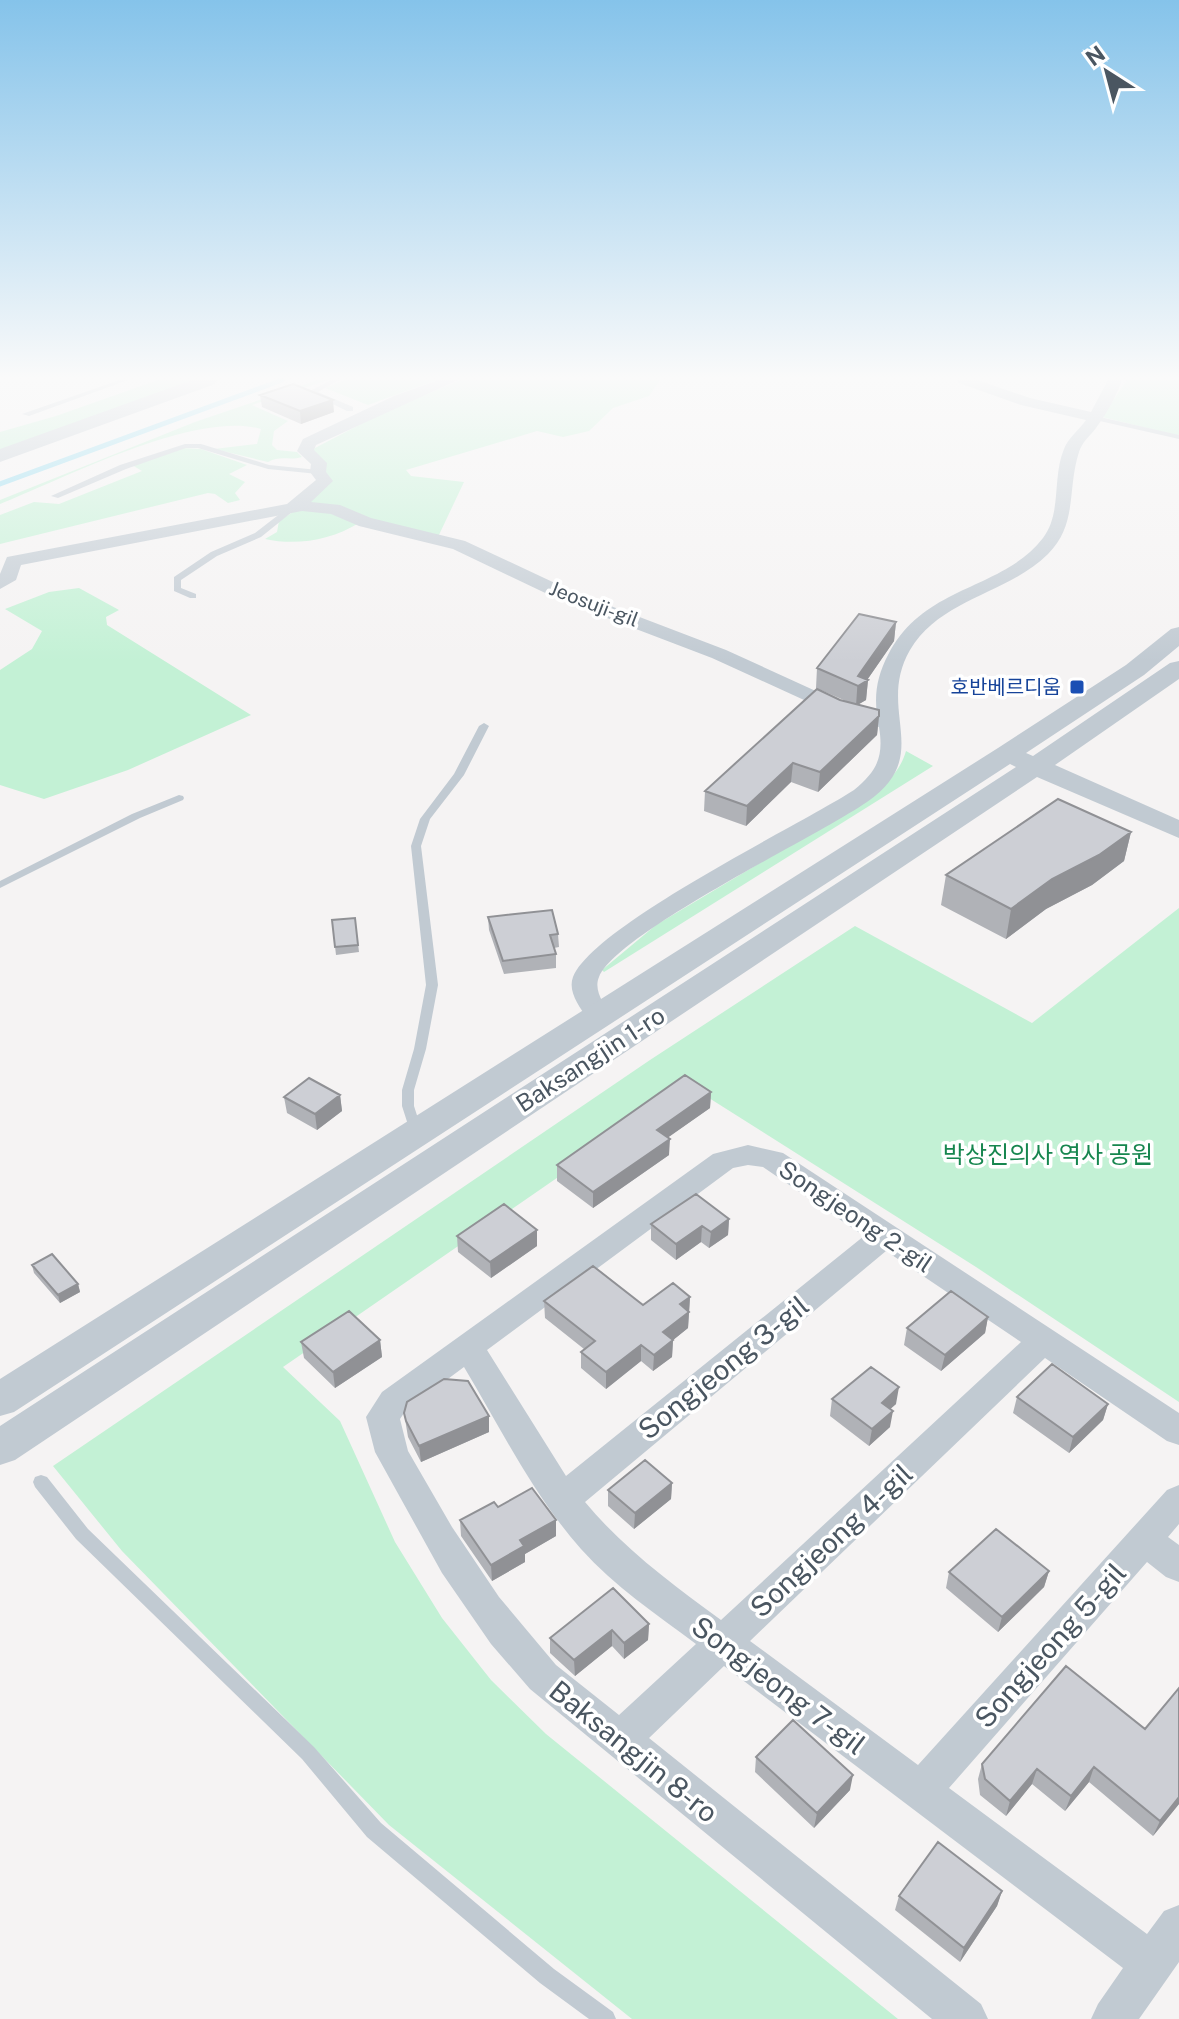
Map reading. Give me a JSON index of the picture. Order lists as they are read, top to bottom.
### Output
{
  "streets": {
    "street": [
      "Jeosuji-gil",
      "Baksangjin 1-ro",
      "Songjeong 2-gil",
      "Songjeong 3-gil",
      "Songjeong 4-gil",
      "Songjeong 5-gil",
      "Songjeong 7-gil",
      "Baksangjin 8-ro"
    ]
  },
  "crossings": [
    ["Songjeong 2-gil", "Songjeong 3-gil"],
    ["Songjeong 2-gil", "Songjeong 4-gil"],
    ["Songjeong 2-gil", "Songjeong 7-gil"],
    ["Songjeong 2-gil", "Baksangjin 8-ro"],
    ["Songjeong 3-gil", "Songjeong 7-gil"],
    ["Songjeong 4-gil", "Songjeong 7-gil"],
    ["Songjeong 4-gil", "Baksangjin 8-ro"],
    ["Songjeong 5-gil", "Songjeong 7-gil"]
  ],
  "parks": ["박상진의사 역사 공원"],
  "places": {
    "transit": ["호반베르디움"]
  },
  "north": "top left"
}
